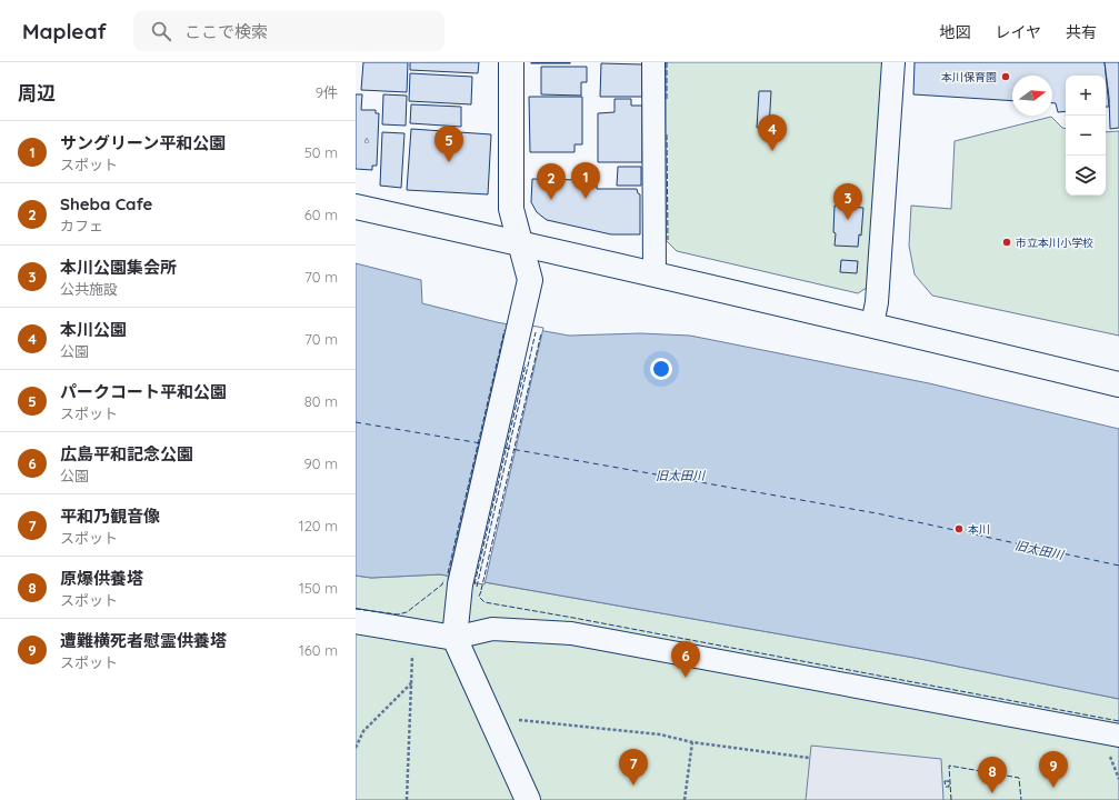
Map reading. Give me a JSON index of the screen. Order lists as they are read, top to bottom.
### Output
{
  "water": ["旧太田川"],
  "places": ["本川保育園", "市立本川小学校", "本川"],
  "house_numbers": ["6"],
  "north": "right",
  "page": {
    "header": "Mapleaf",
    "search": "ここで検索",
    "nav": ["地図", "レイヤ", "共有"],
    "heading": ["周辺", "9件"],
    "map_buttons": ["+", "−"],
    "pins": [
      "4",
      "5",
      "1",
      "2",
      "3",
      "6",
      "7",
      "9",
      "8"
    ],
    "list": [
      {
        "mark": "1",
        "name": "サングリーン平和公園",
        "note": "スポット",
        "value": "50 m"
      },
      {
        "mark": "2",
        "name": "Sheba Cafe",
        "note": "カフェ",
        "value": "60 m"
      },
      {
        "mark": "3",
        "name": "本川公園集会所",
        "note": "公共施設",
        "value": "70 m"
      },
      {
        "mark": "4",
        "name": "本川公園",
        "note": "公園",
        "value": "70 m"
      },
      {
        "mark": "5",
        "name": "パークコート平和公園",
        "note": "スポット",
        "value": "80 m"
      },
      {
        "mark": "6",
        "name": "広島平和記念公園",
        "note": "公園",
        "value": "90 m"
      },
      {
        "mark": "7",
        "name": "平和乃観音像",
        "note": "スポット",
        "value": "120 m"
      },
      {
        "mark": "8",
        "name": "原爆供養塔",
        "note": "スポット",
        "value": "150 m"
      },
      {
        "mark": "9",
        "name": "遭難横死者慰霊供養塔",
        "note": "スポット",
        "value": "160 m"
      }
    ]
  }
}
